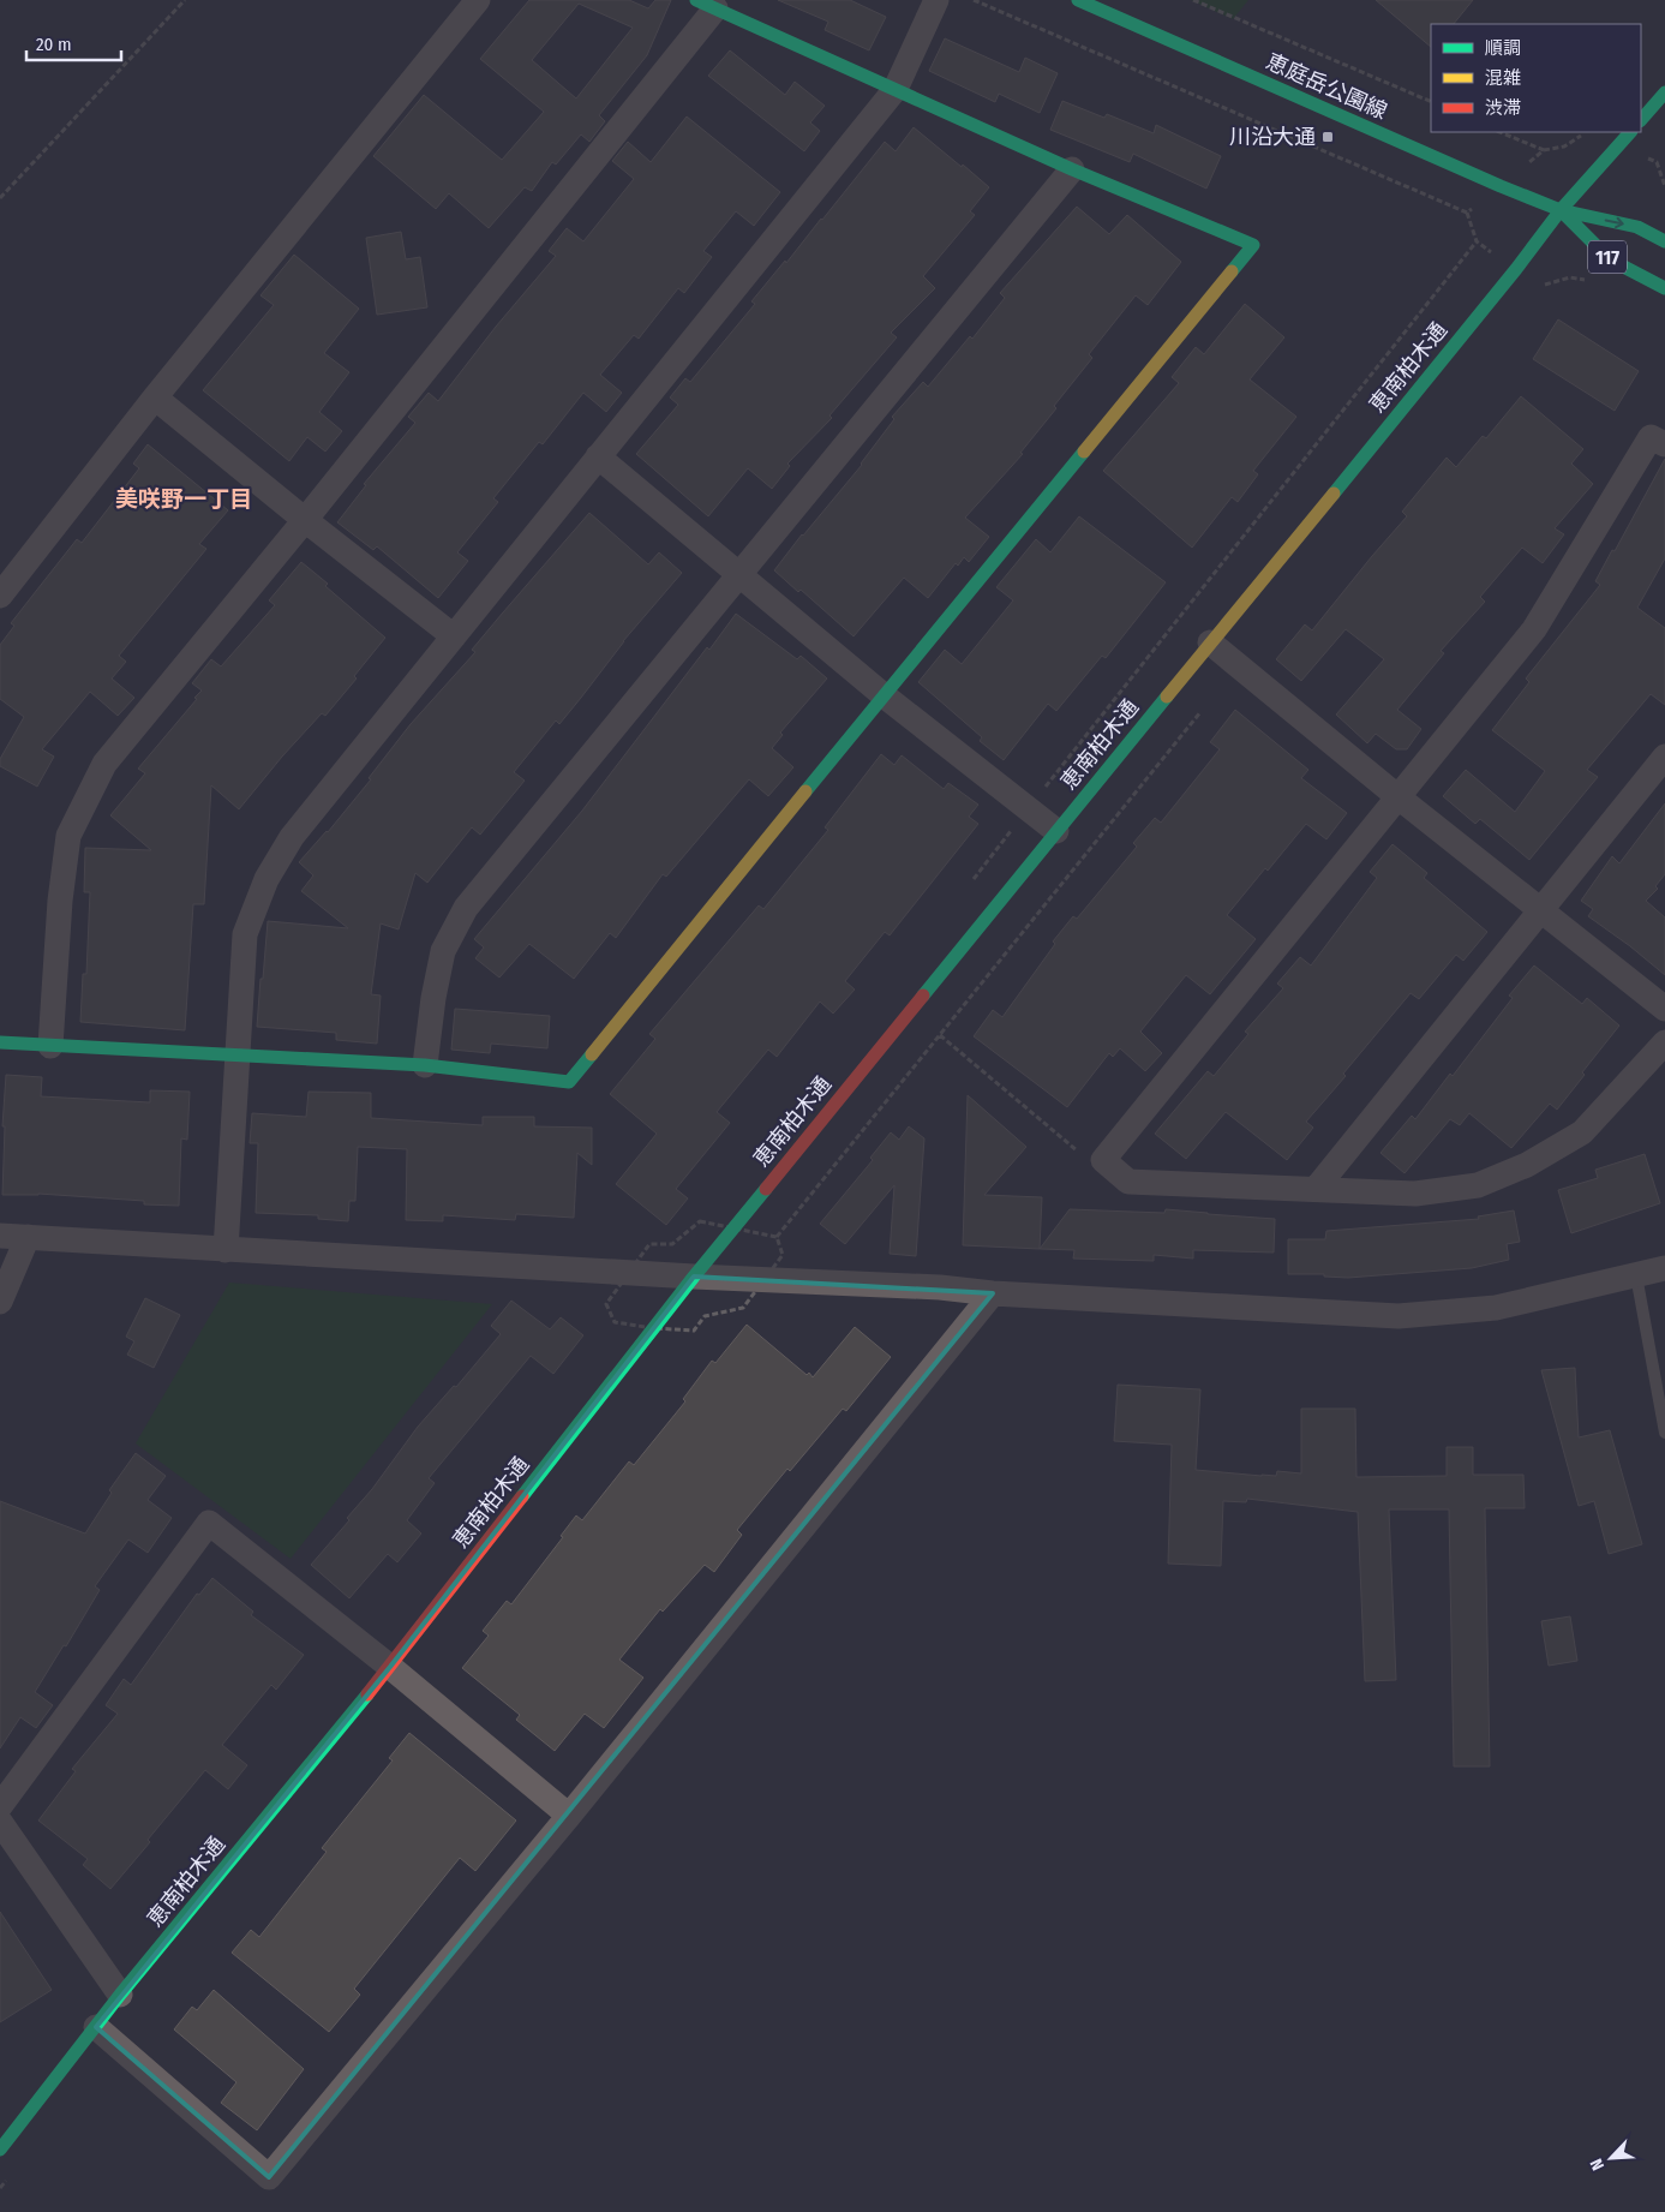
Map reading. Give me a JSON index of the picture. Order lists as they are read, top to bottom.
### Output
{
  "streets": {
    "street": ["恵庭岳公園線", "117", "恵南柏木通"]
  },
  "crossings": [
    ["恵庭岳公園線", "恵南柏木通"]
  ],
  "districts": ["美咲野一丁目"],
  "places": {
    "transit": ["川沿大通"]
  },
  "legend": ["順調", "混雑", "渋滞"],
  "scale_bar": "20 m",
  "north": "bottom left"
}
